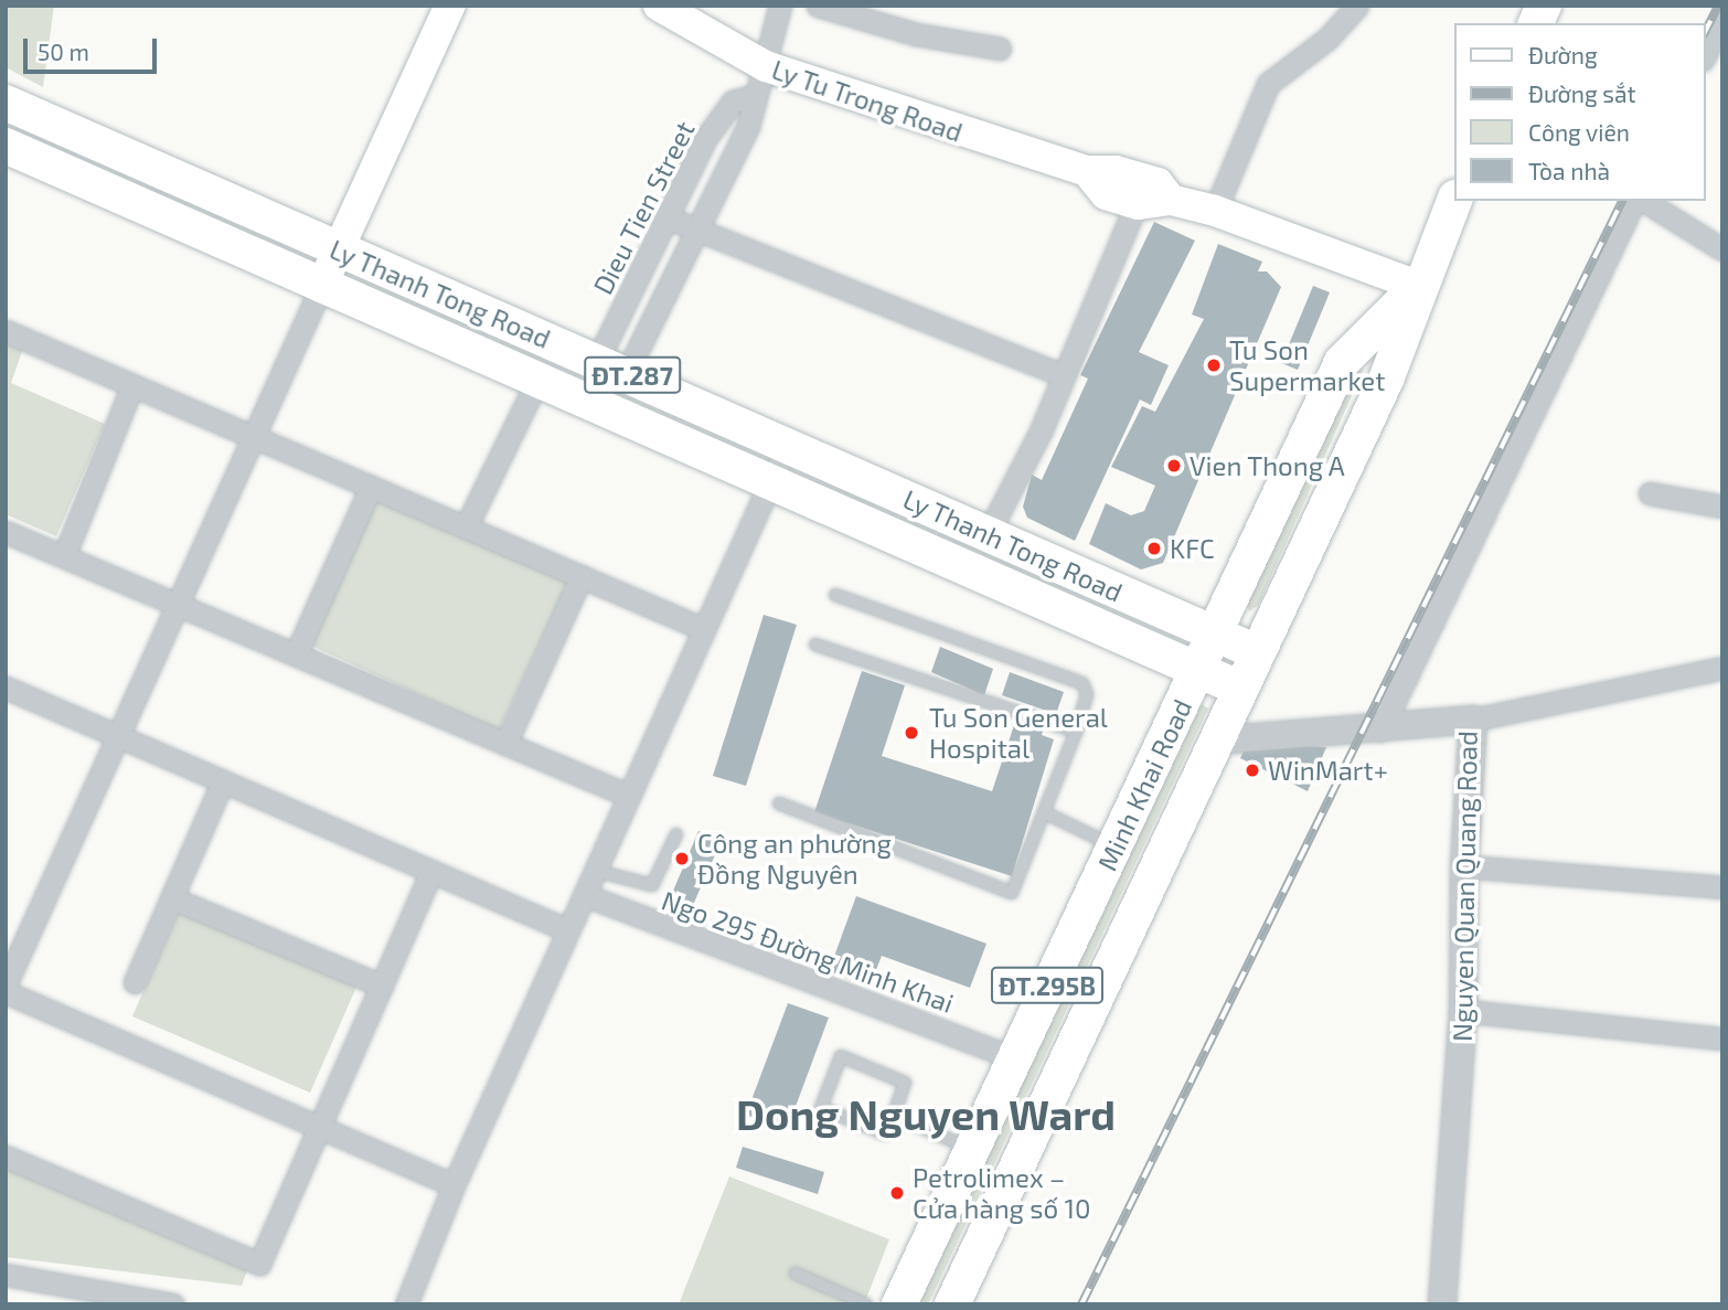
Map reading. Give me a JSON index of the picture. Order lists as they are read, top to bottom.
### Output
{
  "streets": {
    "main road": [
      "Ly Tu Trong Road",
      "Ly Thanh Tong Road",
      "ĐT.287",
      "Minh Khai Road",
      "ĐT.295B"
    ],
    "street": ["Dieu Tien Street", "Nguyen Quan Quang Road", "Ngo 295 Đường Minh Khai"]
  },
  "crossings": [
    ["Ly Tu Trong Road", "Dieu Tien Street"],
    ["Ly Tu Trong Road", "Minh Khai Road"],
    ["Dieu Tien Street", "Ly Thanh Tong Road"],
    ["Ly Thanh Tong Road", "Minh Khai Road"],
    ["Minh Khai Road", "Nguyen Quan Quang Road"],
    ["Minh Khai Road", "Ngo 295 Đường Minh Khai"]
  ],
  "districts": ["Dong Nguyen Ward"],
  "places": [
    "Tu Son Supermarket",
    "Vien Thong A",
    "KFC",
    "Tu Son General Hospital",
    "WinMart+",
    "Công an phường Đồng Nguyên",
    "Petrolimex – Cửa hàng số 10"
  ],
  "legend": [
    "Đường",
    "Đường sắt",
    "Công viên",
    "Tòa nhà"
  ],
  "scale_bar": "50 m"
}
